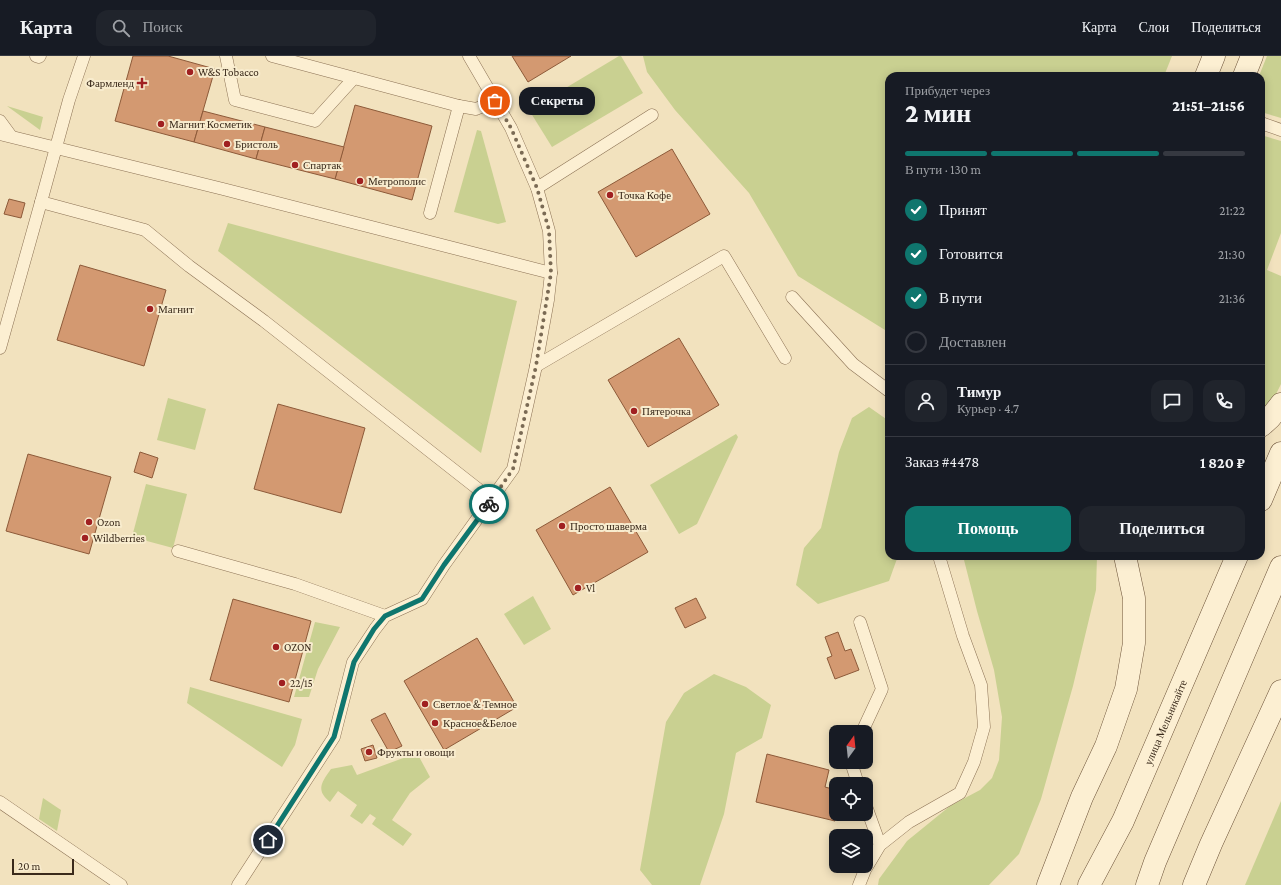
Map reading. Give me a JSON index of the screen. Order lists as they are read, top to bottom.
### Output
{
  "streets": {
    "main road": ["улица Мельникайте"]
  },
  "places": {
    "other": [
      "W&S Tobacco",
      "Секреты",
      "Магнит Косметик",
      "Бристоль",
      "Спартак",
      "Метрополис",
      "Точка Кофе",
      "Магнит",
      "Пятерочка",
      "Ozon",
      "Просто шаверма",
      "Wildberries",
      "Vl",
      "OZON",
      "22/15",
      "Светлое & Темное",
      "Красное&Белое",
      "Фрукты и овощи"
    ],
    "health": ["Фармленд"]
  },
  "scale_bar": "20 m",
  "north": "top",
  "page": {
    "header": "Карта",
    "search": "Поиск",
    "nav": ["Карта", "Слои", "Поделиться"],
    "heading": ["2 мин", "Прибудет через", "21:51–21:56"],
    "panel": [
      "Тимур",
      "Курьер · 4.7",
      "Заказ #4478",
      "1 820 ₽"
    ],
    "bubble": "Секреты",
    "bar": "В пути · 130 m",
    "list": [
      ["Принят", "21:22"],
      ["Готовится", "21:30"],
      ["В пути", "21:36"],
      "Доставлен"
    ],
    "buttons": ["Помощь", "Поделиться"],
    "scale": "20 m"
  }
}
